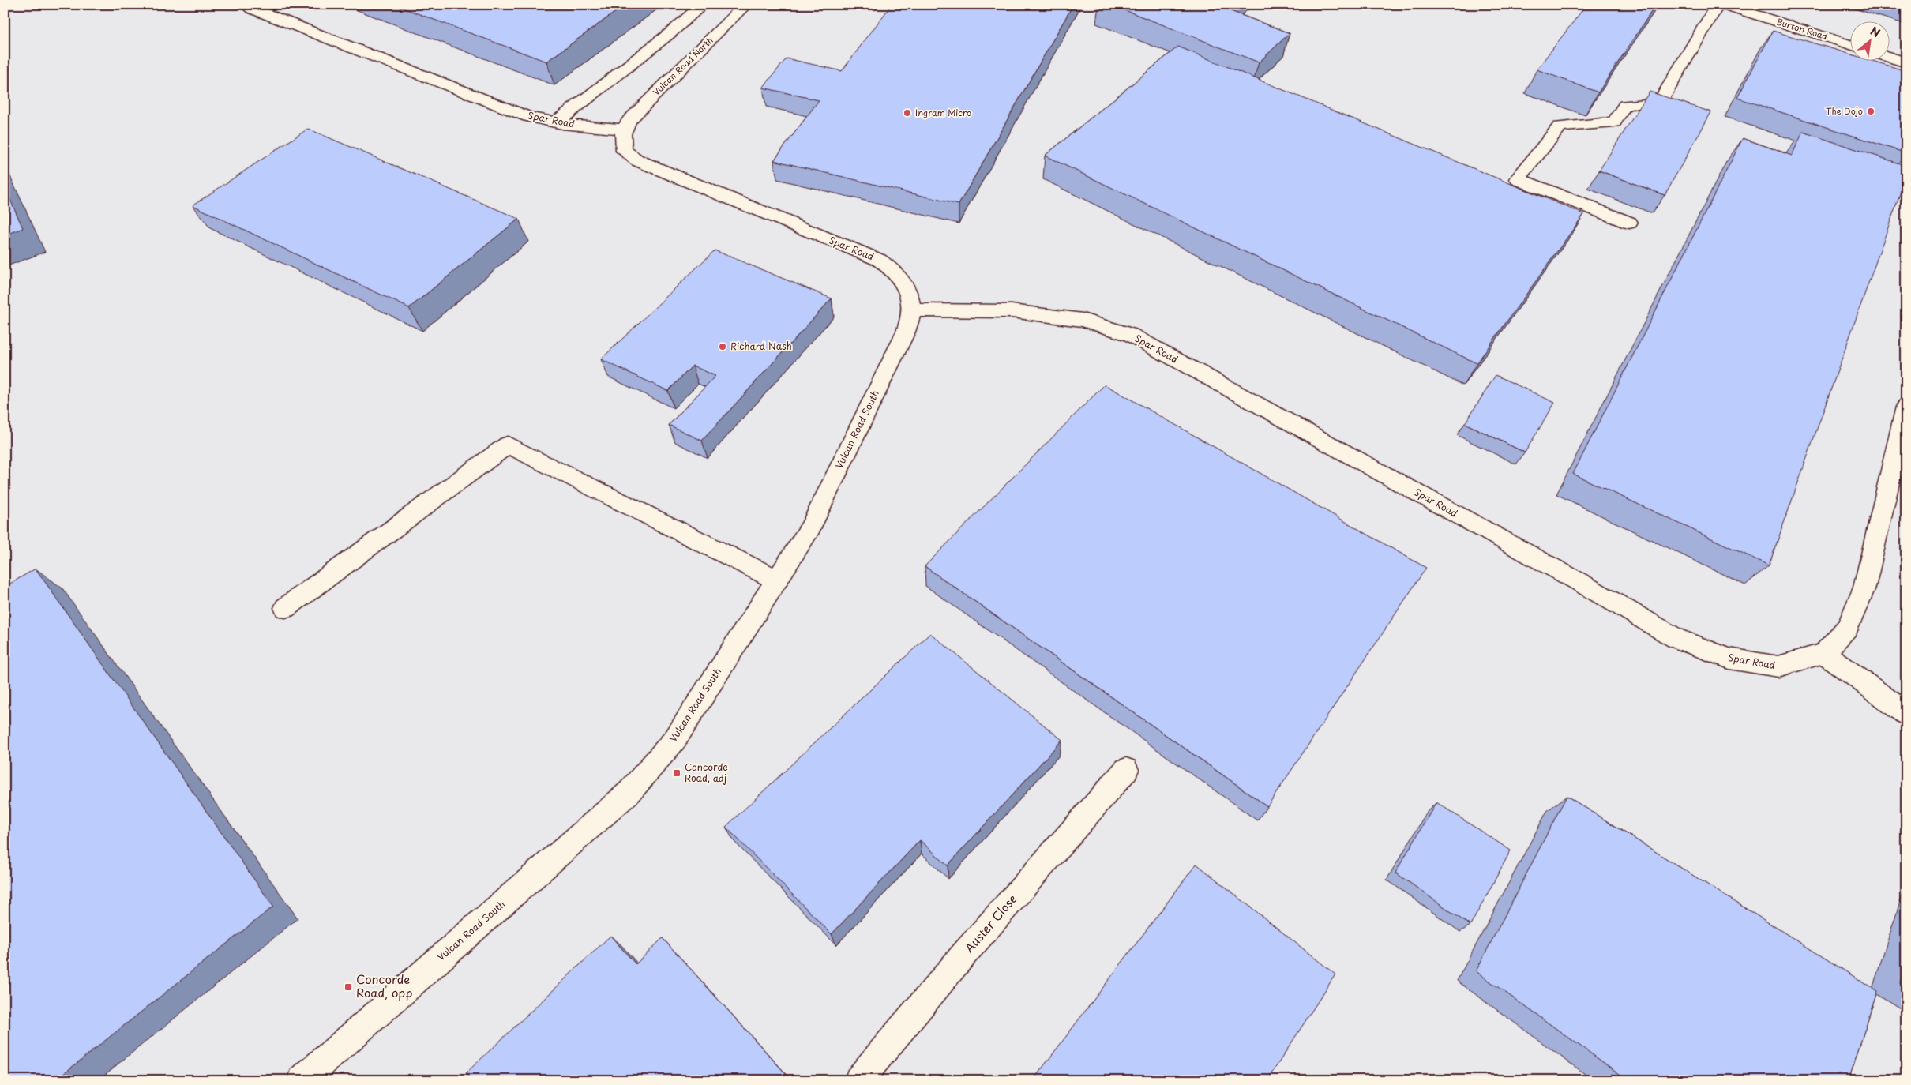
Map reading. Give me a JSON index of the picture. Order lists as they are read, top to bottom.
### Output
{
  "streets": {
    "street": [
      "Burton Road",
      "Vulcan Road North",
      "Spar Road",
      "Vulcan Road South",
      "Auster Close"
    ]
  },
  "crossings": [
    ["Vulcan Road North", "Spar Road"],
    ["Spar Road", "Vulcan Road South"]
  ],
  "places": {
    "other": ["The Dojo", "Ingram Micro", "Richard Nash"],
    "transit": ["Concorde Road, adj", "Concorde Road, opp"]
  },
  "north": "top right"
}
